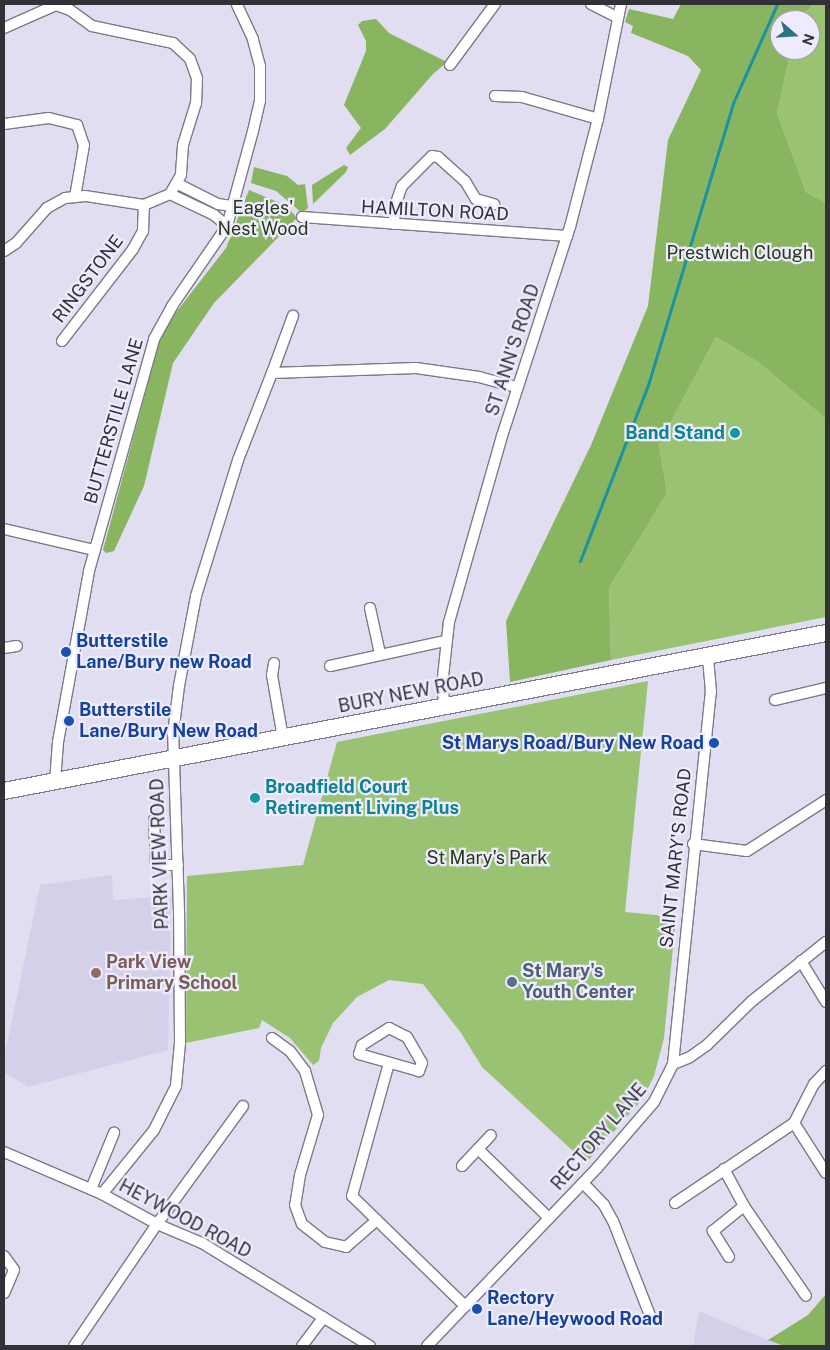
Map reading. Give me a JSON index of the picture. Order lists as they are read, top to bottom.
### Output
{
  "streets": {
    "highway": ["BURY NEW ROAD"],
    "street": [
      "HAMILTON ROAD",
      "RINGSTONE",
      "ST ANN'S ROAD",
      "BUTTERSTILE LANE",
      "PARK VIEW ROAD",
      "SAINT MARY'S ROAD",
      "RECTORY LANE",
      "HEYWOOD ROAD"
    ]
  },
  "crossings": [
    ["HAMILTON ROAD", "ST ANN'S ROAD"],
    ["ST ANN'S ROAD", "BURY NEW ROAD"],
    ["BUTTERSTILE LANE", "BURY NEW ROAD"],
    ["BURY NEW ROAD", "PARK VIEW ROAD"],
    ["BURY NEW ROAD", "SAINT MARY'S ROAD"],
    ["PARK VIEW ROAD", "HEYWOOD ROAD"],
    ["SAINT MARY'S ROAD", "RECTORY LANE"]
  ],
  "parks": ["Eagles' Nest Wood", "Prestwich Clough", "St Mary's Park"],
  "places": [
    "Band Stand",
    "Butterstile Lane/Bury new Road",
    "Butterstile Lane/Bury New Road",
    "St Marys Road/Bury New Road",
    "Broadfield Court Retirement Living Plus",
    "Park View Primary School",
    "St Mary's Youth Center",
    "Rectory Lane/Heywood Road"
  ],
  "north": "right"
}
